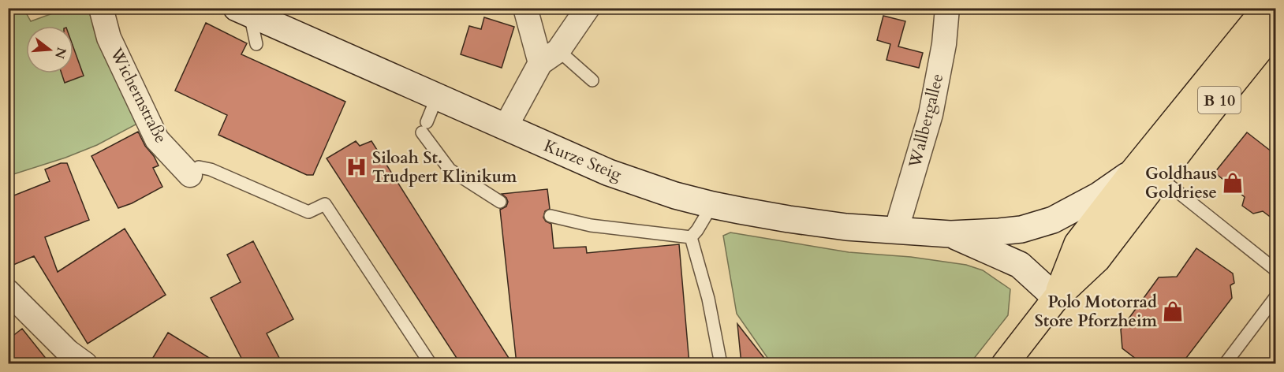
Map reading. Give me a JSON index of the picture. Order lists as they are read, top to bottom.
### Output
{
  "streets": {
    "main road": ["B 10", "Kurze Steig"],
    "street": ["Wichernstraße", "Wallbergallee"]
  },
  "crossings": [
    ["B 10", "Kurze Steig"],
    ["Wallbergallee", "Kurze Steig"]
  ],
  "places": {
    "hospital": ["Siloah St. Trudpert Klinikum"],
    "shop": ["Goldhaus Goldriese", "Polo Motorrad Store Pforzheim"]
  },
  "north": "right"
}
